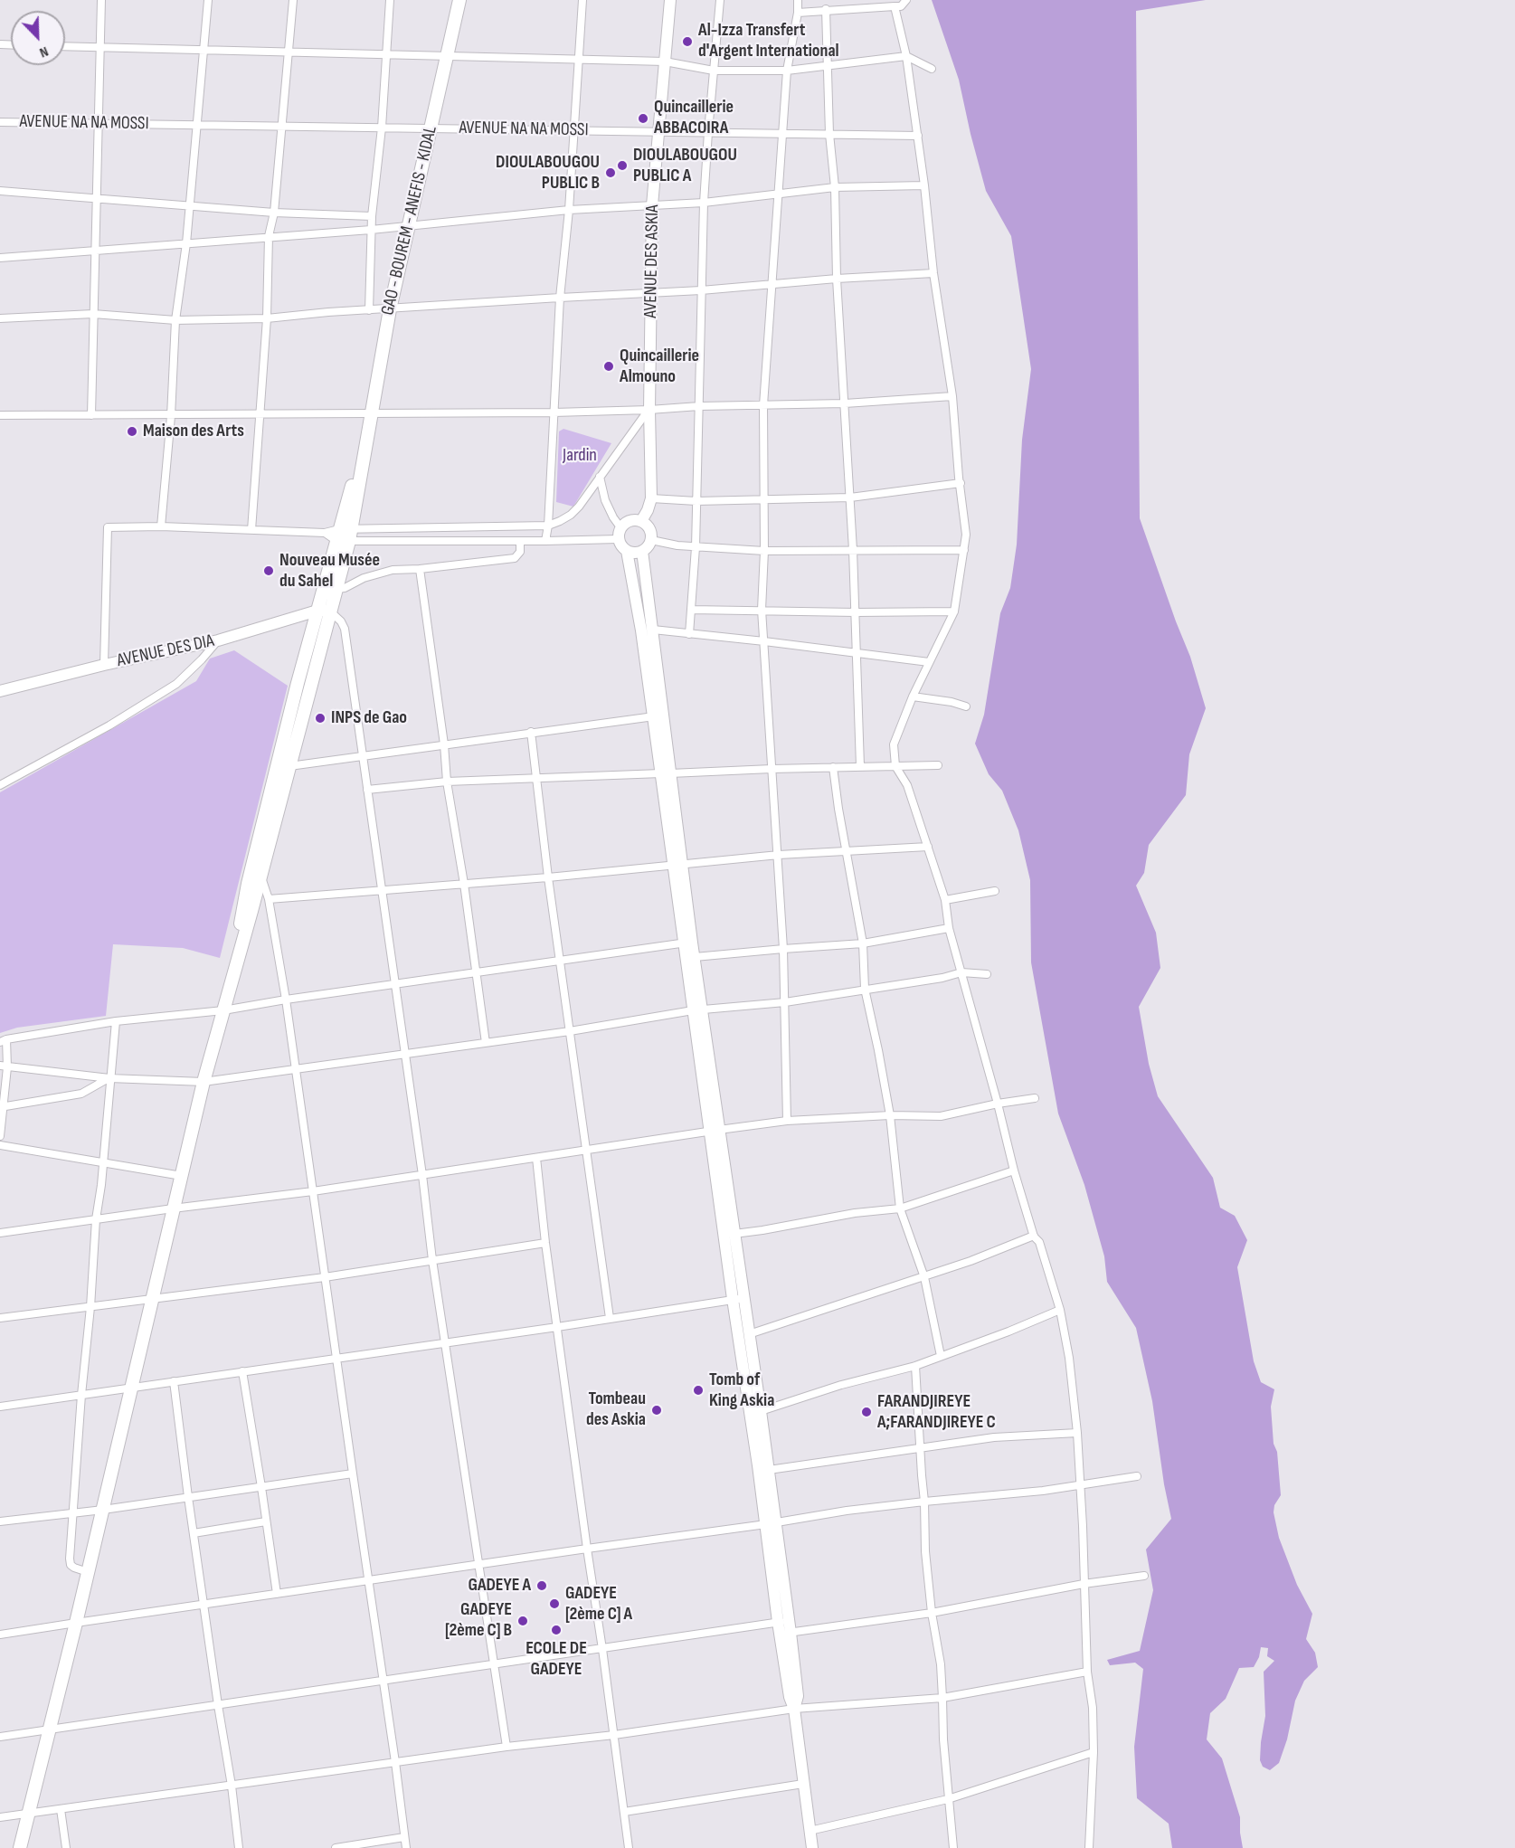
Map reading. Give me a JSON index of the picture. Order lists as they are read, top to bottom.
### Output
{
  "streets": {
    "main road": ["GAO - BOUREM - ANEFIS - KIDAL"],
    "street": ["AVENUE NA NA MOSSI", "AVENUE DES ASKIA", "AVENUE DES DIA"]
  },
  "crossings": [
    ["AVENUE NA NA MOSSI", "GAO - BOUREM - ANEFIS - KIDAL"],
    ["AVENUE NA NA MOSSI", "AVENUE DES ASKIA"]
  ],
  "parks": ["Jardin"],
  "places": [
    "Al-Izza Transfert d'Argent International",
    "Quincaillerie ABBACOIRA",
    "DIOULABOUGOU PUBLIC A",
    "DIOULABOUGOU PUBLIC B",
    "Quincaillerie Almouno",
    "Maison des Arts",
    "Nouveau Musée du Sahel",
    "INPS de Gao",
    "Tomb of King Askia",
    "Tombeau des Askia",
    "FARANDJIREYE A;FARANDJIREYE C",
    "GADEYE A",
    "GADEYE [2ème C] A",
    "GADEYE [2ème C] B",
    "ECOLE DE GADEYE"
  ],
  "north": "bottom right"
}
